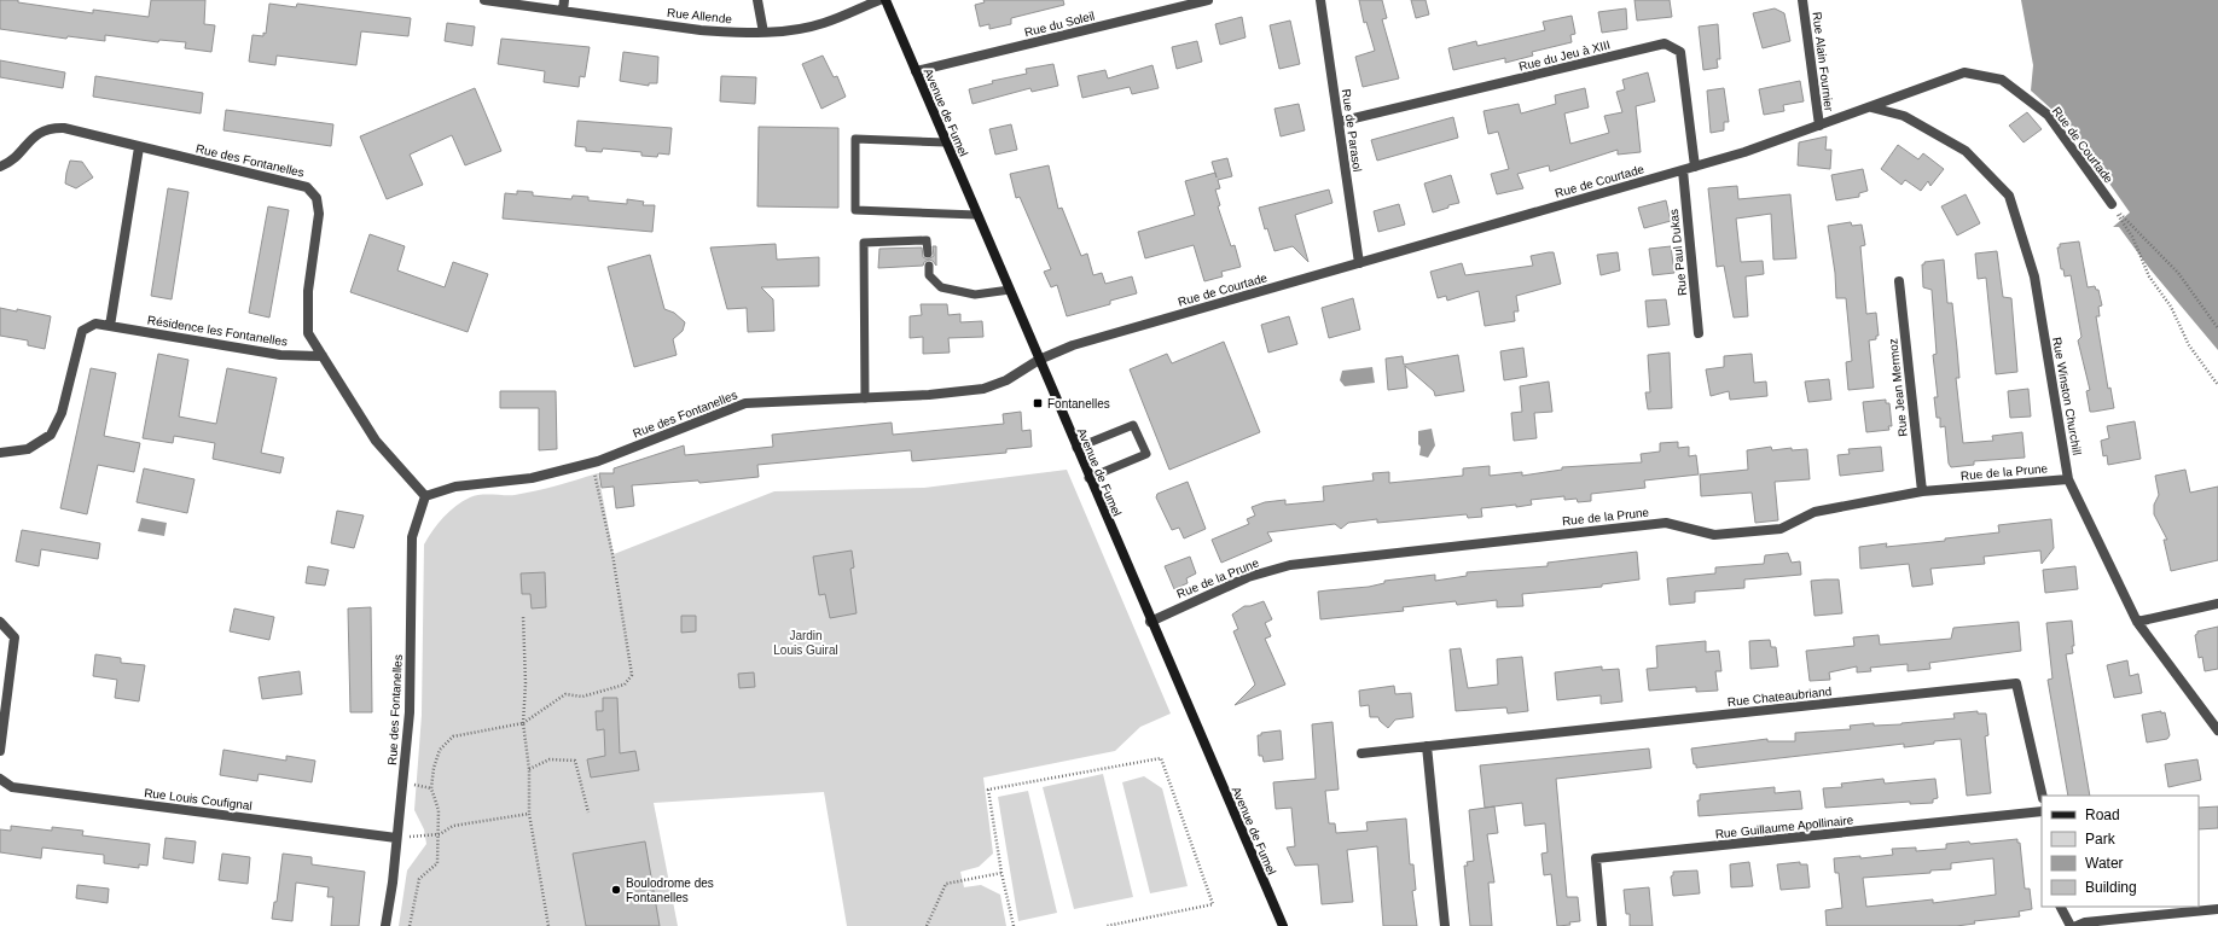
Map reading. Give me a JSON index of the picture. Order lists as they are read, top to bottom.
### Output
{
  "streets": {
    "main road": ["Avenue de Fumel"],
    "street": [
      "Rue Allende",
      "Rue du Soleil",
      "Rue du Jeu à XIII",
      "Rue Alain Fournier",
      "Rue de Parasol",
      "Rue de Courtade",
      "Rue des Fontanelles",
      "Rue Paul Dukas",
      "Résidence les Fontanelles",
      "Rue Jean Mermoz",
      "Rue Winston Churchill",
      "Rue de la Prune",
      "Rue Chateaubriand",
      "Rue Louis Coufignal",
      "Rue Guillaume Apollinaire"
    ]
  },
  "crossings": [
    ["Rue du Soleil", "Avenue de Fumel"],
    ["Rue du Jeu à XIII", "Rue de Parasol"],
    ["Rue du Jeu à XIII", "Rue de Courtade"],
    ["Rue Alain Fournier", "Rue de Courtade"],
    ["Avenue de Fumel", "Rue de Courtade"],
    ["Avenue de Fumel", "Rue des Fontanelles"],
    ["Avenue de Fumel", "Rue de la Prune"],
    ["Rue de Parasol", "Rue de Courtade"],
    ["Rue de Courtade", "Rue des Fontanelles"],
    ["Rue de Courtade", "Rue Paul Dukas"],
    ["Rue de Courtade", "Rue Winston Churchill"],
    ["Rue des Fontanelles", "Résidence les Fontanelles"],
    ["Rue des Fontanelles", "Rue Louis Coufignal"],
    ["Rue Jean Mermoz", "Rue de la Prune"],
    ["Rue Winston Churchill", "Rue de la Prune"]
  ],
  "parks": ["Jardin Louis Guiral"],
  "places": {
    "transit": ["Fontanelles"],
    "other": ["Boulodrome des Fontanelles"]
  },
  "legend": [
    "Road",
    "Park",
    "Water",
    "Building"
  ]
}
